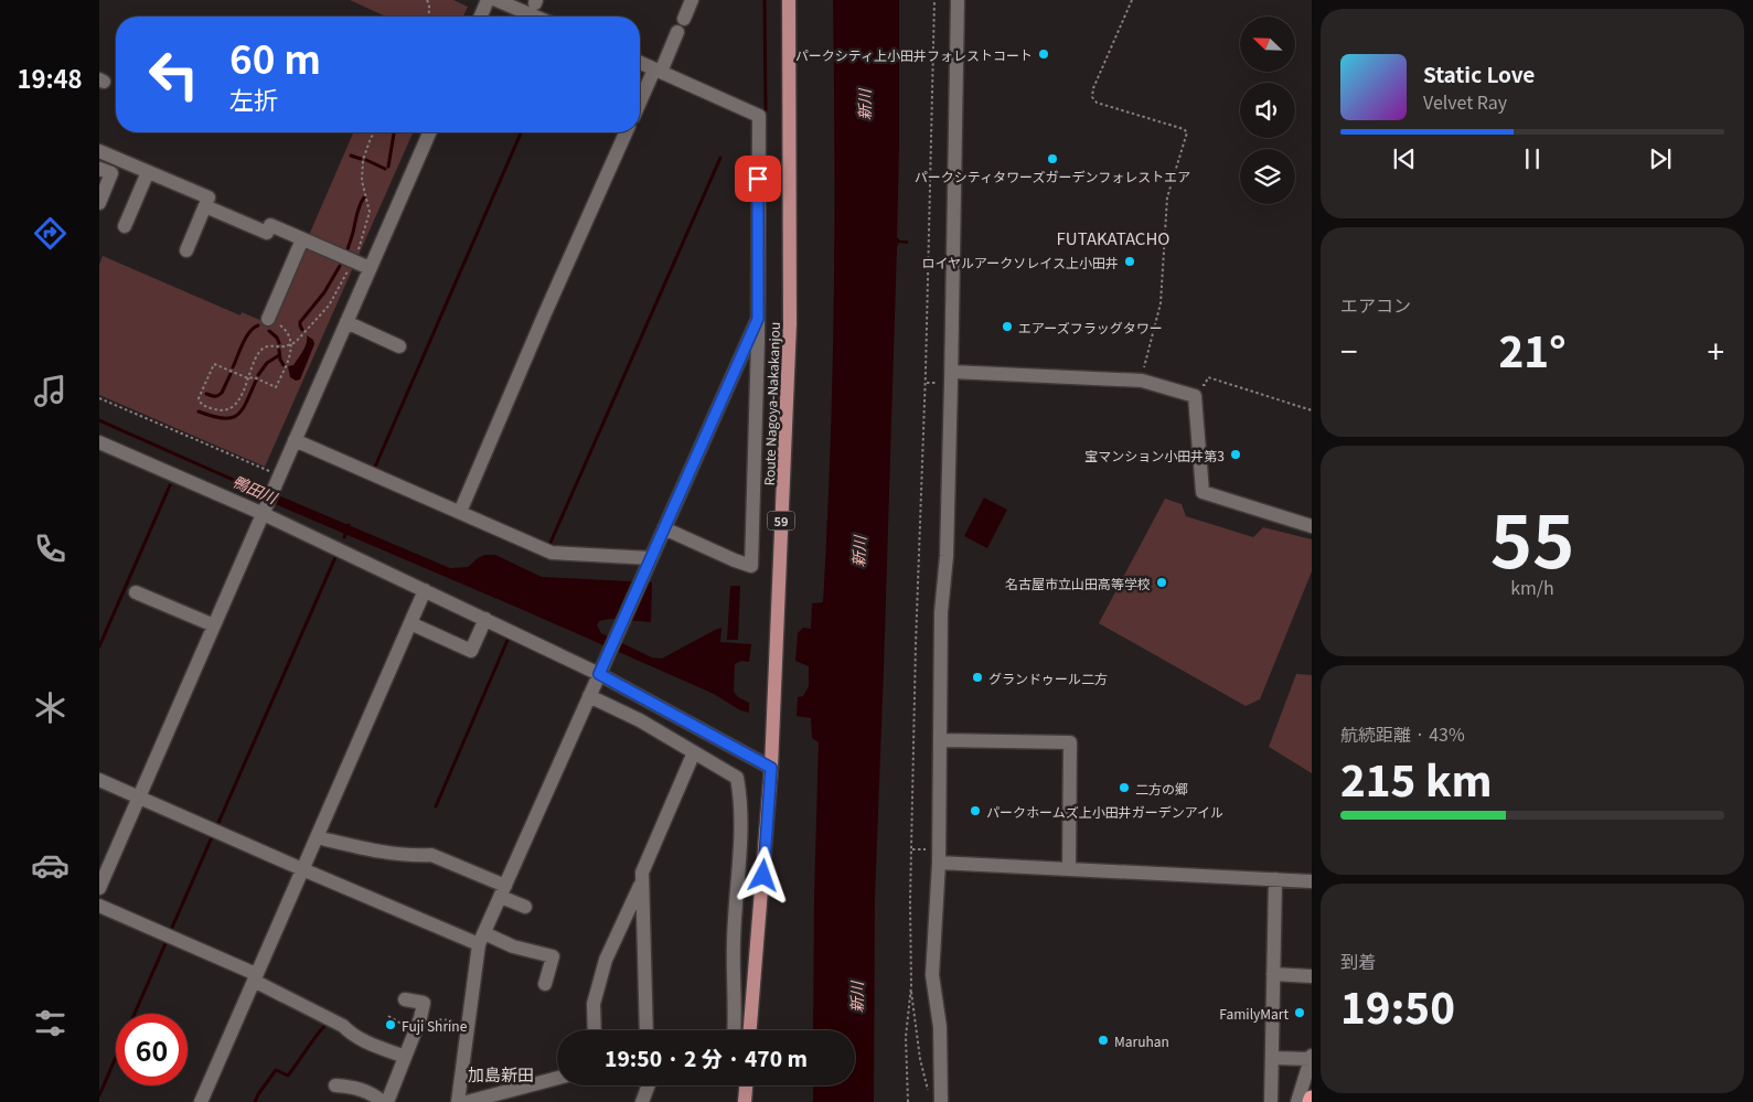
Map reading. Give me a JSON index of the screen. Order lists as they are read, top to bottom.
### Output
{
  "streets": {
    "main road": ["Route Nagoya-Nakakanjou", "59"]
  },
  "districts": ["FUTAKATACHO", "加島新田"],
  "water": ["新川", "鴨田川"],
  "places": [
    "パークシティ上小田井フォレストコート",
    "パークシティタワーズガーデンフォレストエア",
    "ロイヤルアークソレイス上小田井",
    "エアーズフラッグタワー",
    "宝マンション小田井第3",
    "名古屋市立山田高等学校",
    "グランドゥール二方",
    "二方の郷",
    "パークホームズ上小田井ガーデンアイル",
    "FamilyMart",
    "Fuji Shrine",
    "Maruhan"
  ],
  "north": "top left",
  "page": {
    "tabs": "19:48",
    "turn": ["60 m", "左折"],
    "song": ["Static Love", "Velvet Ray"],
    "tile": [
      "エアコン",
      ["55", "km/h"],
      ["航続距離 · 43%", "215 km"],
      ["到着", "19:50"]
    ],
    "heat": ["−", "21°", "+"],
    "limit": "60",
    "trip": "19:50 · 2 分 · 470 m"
  }
}
